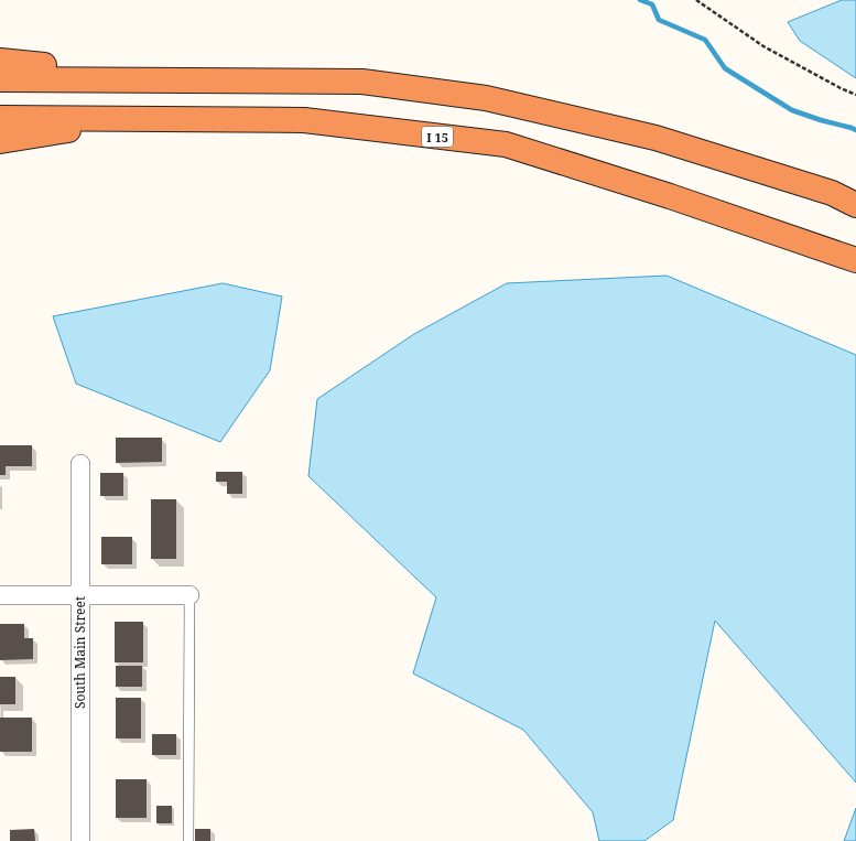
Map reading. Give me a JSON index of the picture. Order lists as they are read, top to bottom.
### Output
{
  "streets": {
    "highway": ["I 15"],
    "street": ["South Main Street"]
  }
}
